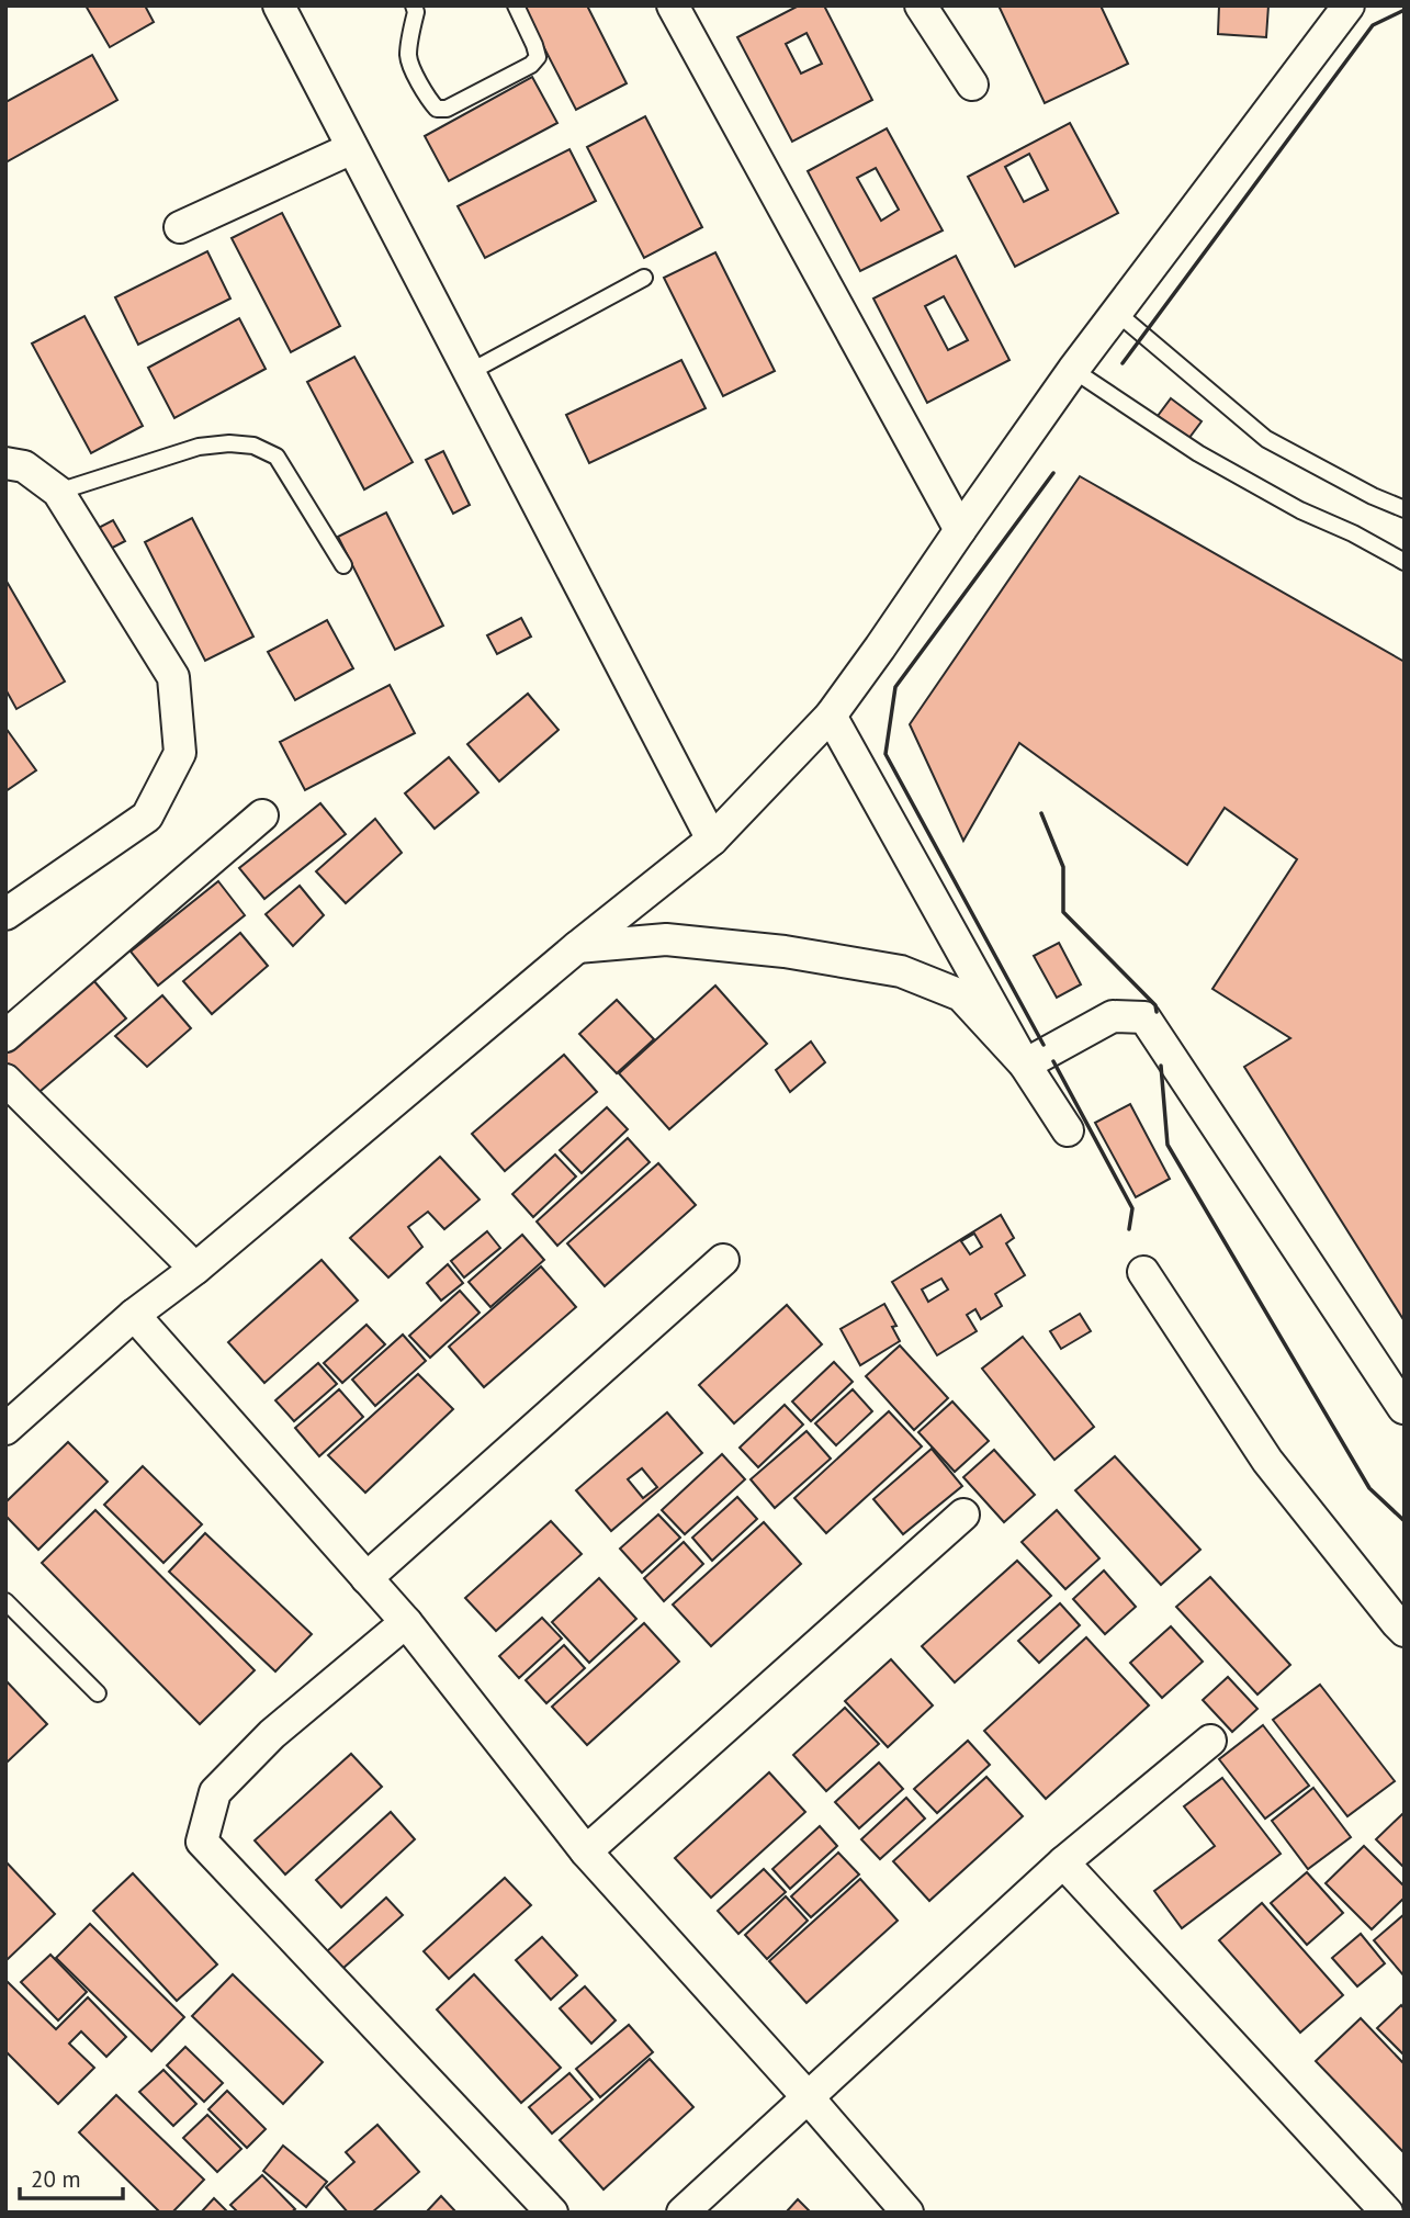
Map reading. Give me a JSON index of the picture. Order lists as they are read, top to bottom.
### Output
{
  "scale_bar": "20 m"
}
